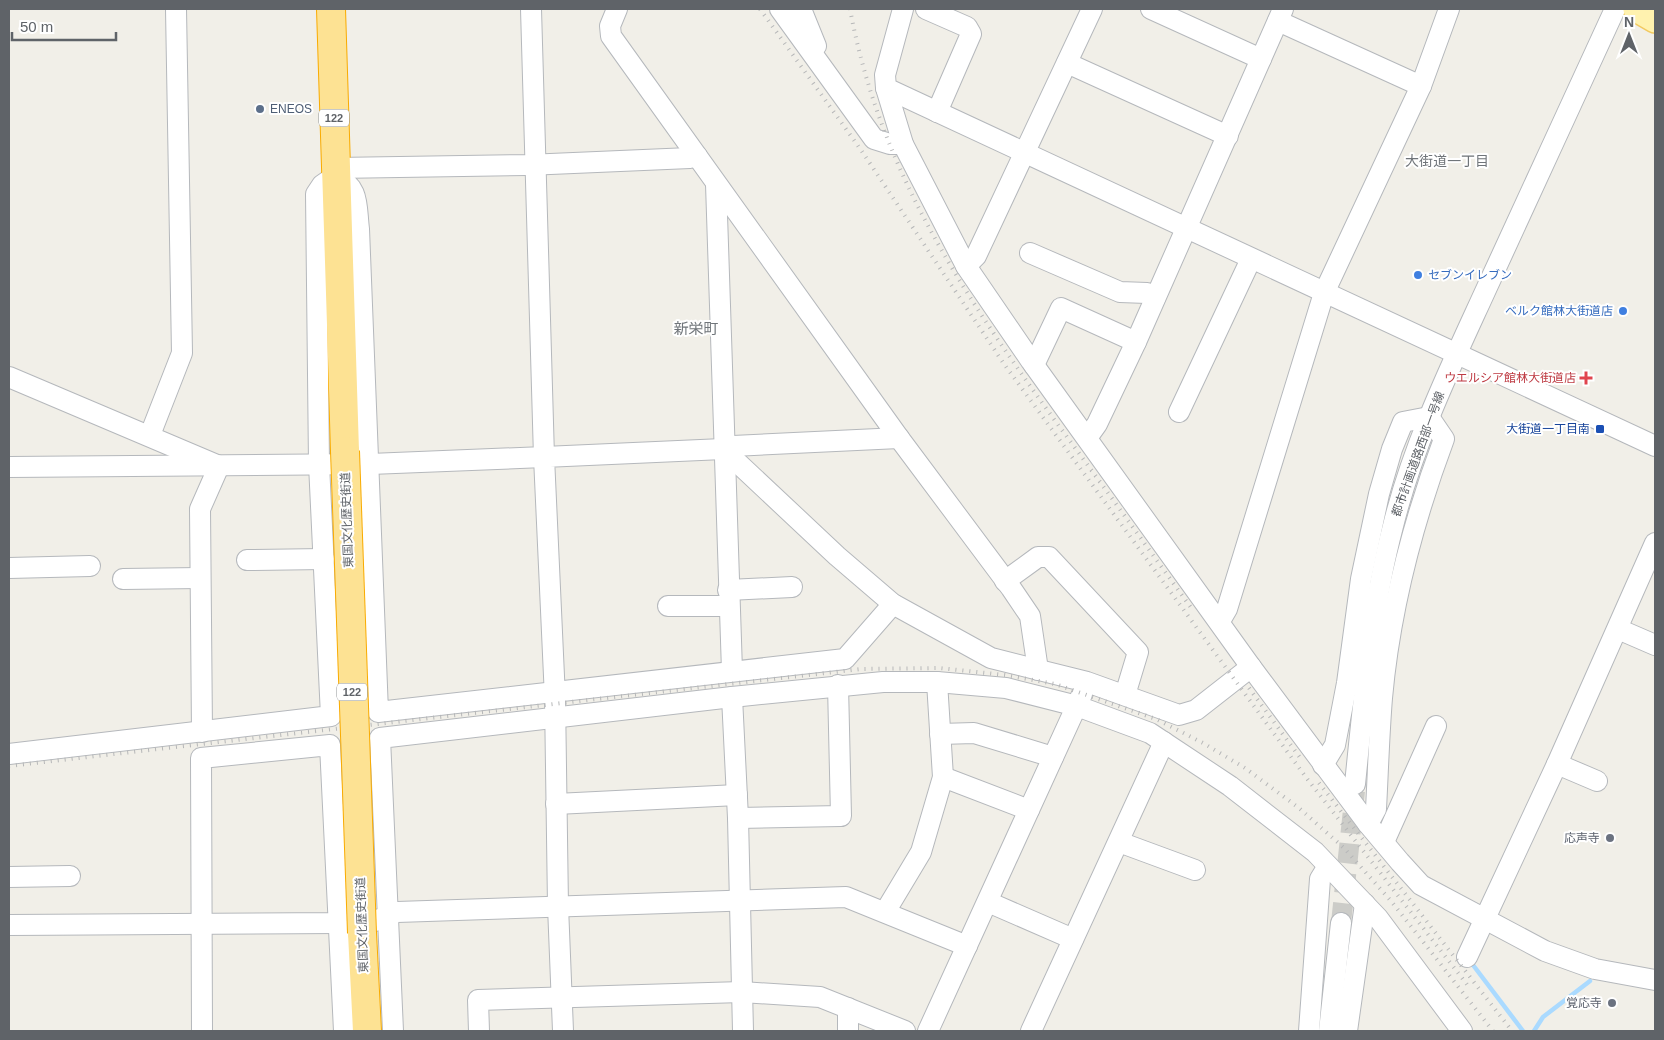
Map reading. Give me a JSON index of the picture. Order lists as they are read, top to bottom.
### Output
{
  "streets": {
    "highway": ["122", "東国文化歴史街道"],
    "street": ["都市計画道路西部一号線"]
  },
  "districts": ["大街道一丁目", "新栄町"],
  "places": {
    "other": [
      "ENEOS",
      "セブンイレブン",
      "ベルク館林大街道店",
      "応声寺",
      "覚応寺"
    ],
    "health": ["ウエルシア館林大街道店"],
    "transit": ["大街道一丁目南"]
  },
  "scale_bar": "50 m",
  "north": "top"
}
